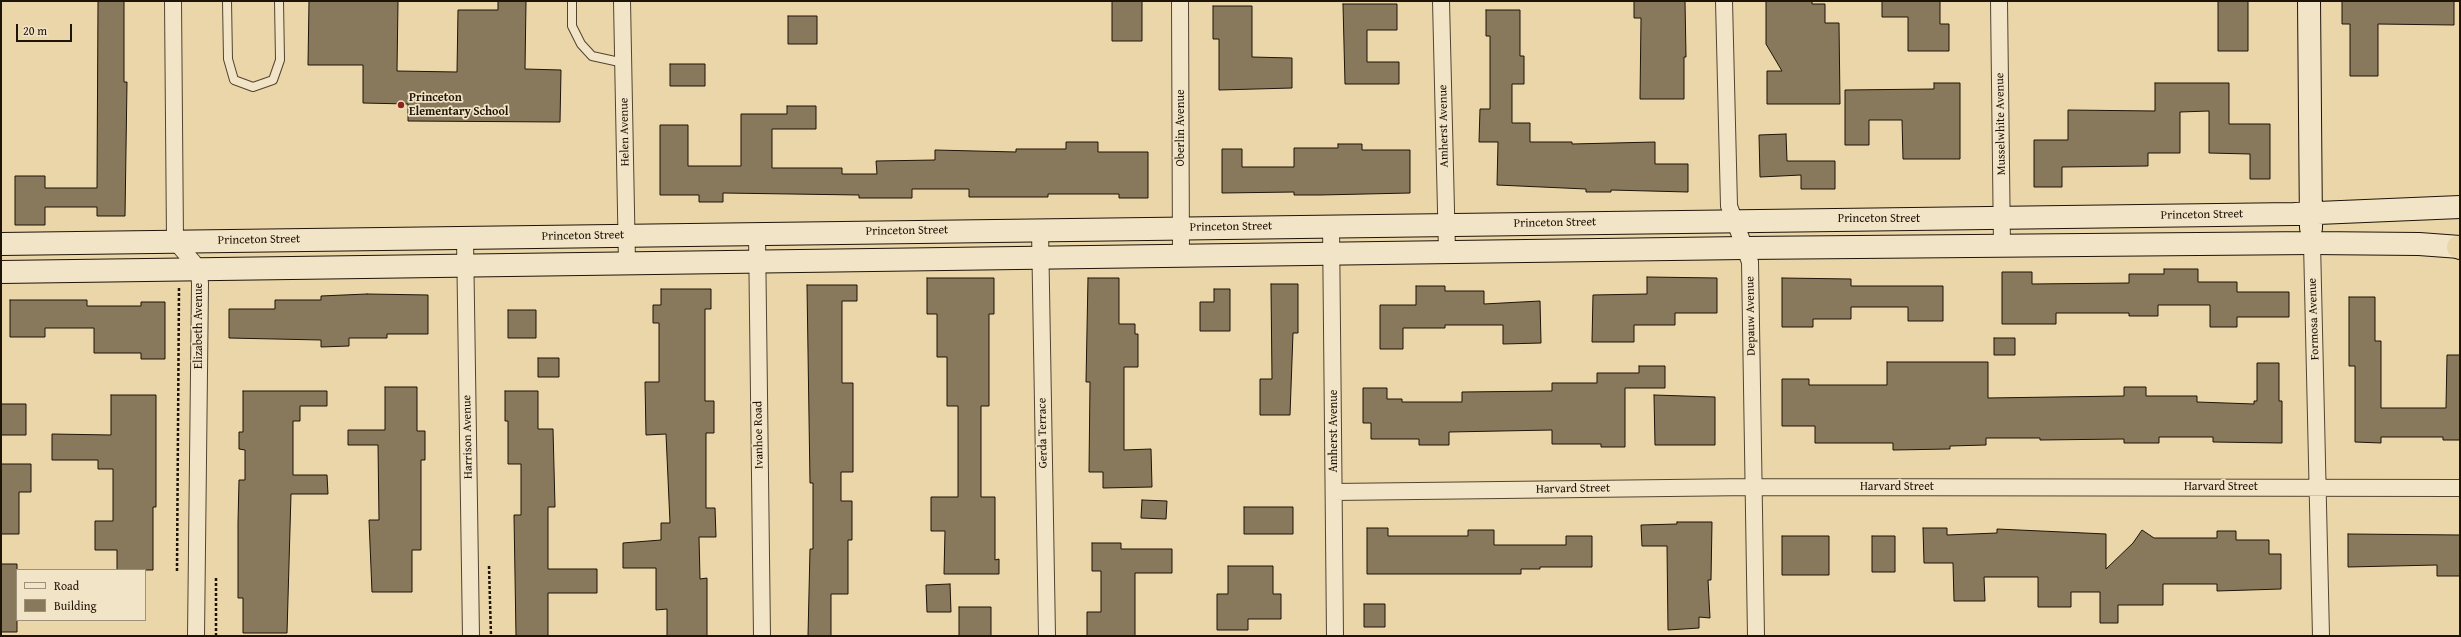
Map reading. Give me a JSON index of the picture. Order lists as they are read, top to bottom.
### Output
{
  "streets": {
    "main road": ["Princeton Street", "Formosa Avenue"],
    "street": [
      "Musselwhite Avenue",
      "Amherst Avenue",
      "Oberlin Avenue",
      "Helen Avenue",
      "Depauw Avenue",
      "Elizabeth Avenue",
      "Gerda Terrace",
      "Ivanhoe Road",
      "Harrison Avenue",
      "Harvard Street"
    ]
  },
  "crossings": [
    ["Musselwhite Avenue", "Princeton Street"],
    ["Amherst Avenue", "Princeton Street"],
    ["Amherst Avenue", "Harvard Street"],
    ["Oberlin Avenue", "Princeton Street"],
    ["Helen Avenue", "Princeton Street"],
    ["Princeton Street", "Depauw Avenue"],
    ["Princeton Street", "Formosa Avenue"],
    ["Princeton Street", "Elizabeth Avenue"],
    ["Princeton Street", "Gerda Terrace"],
    ["Princeton Street", "Ivanhoe Road"],
    ["Princeton Street", "Harrison Avenue"],
    ["Depauw Avenue", "Harvard Street"],
    ["Formosa Avenue", "Harvard Street"]
  ],
  "places": ["Princeton Elementary School"],
  "legend": ["Road", "Building"],
  "scale_bar": "20 m"
}
